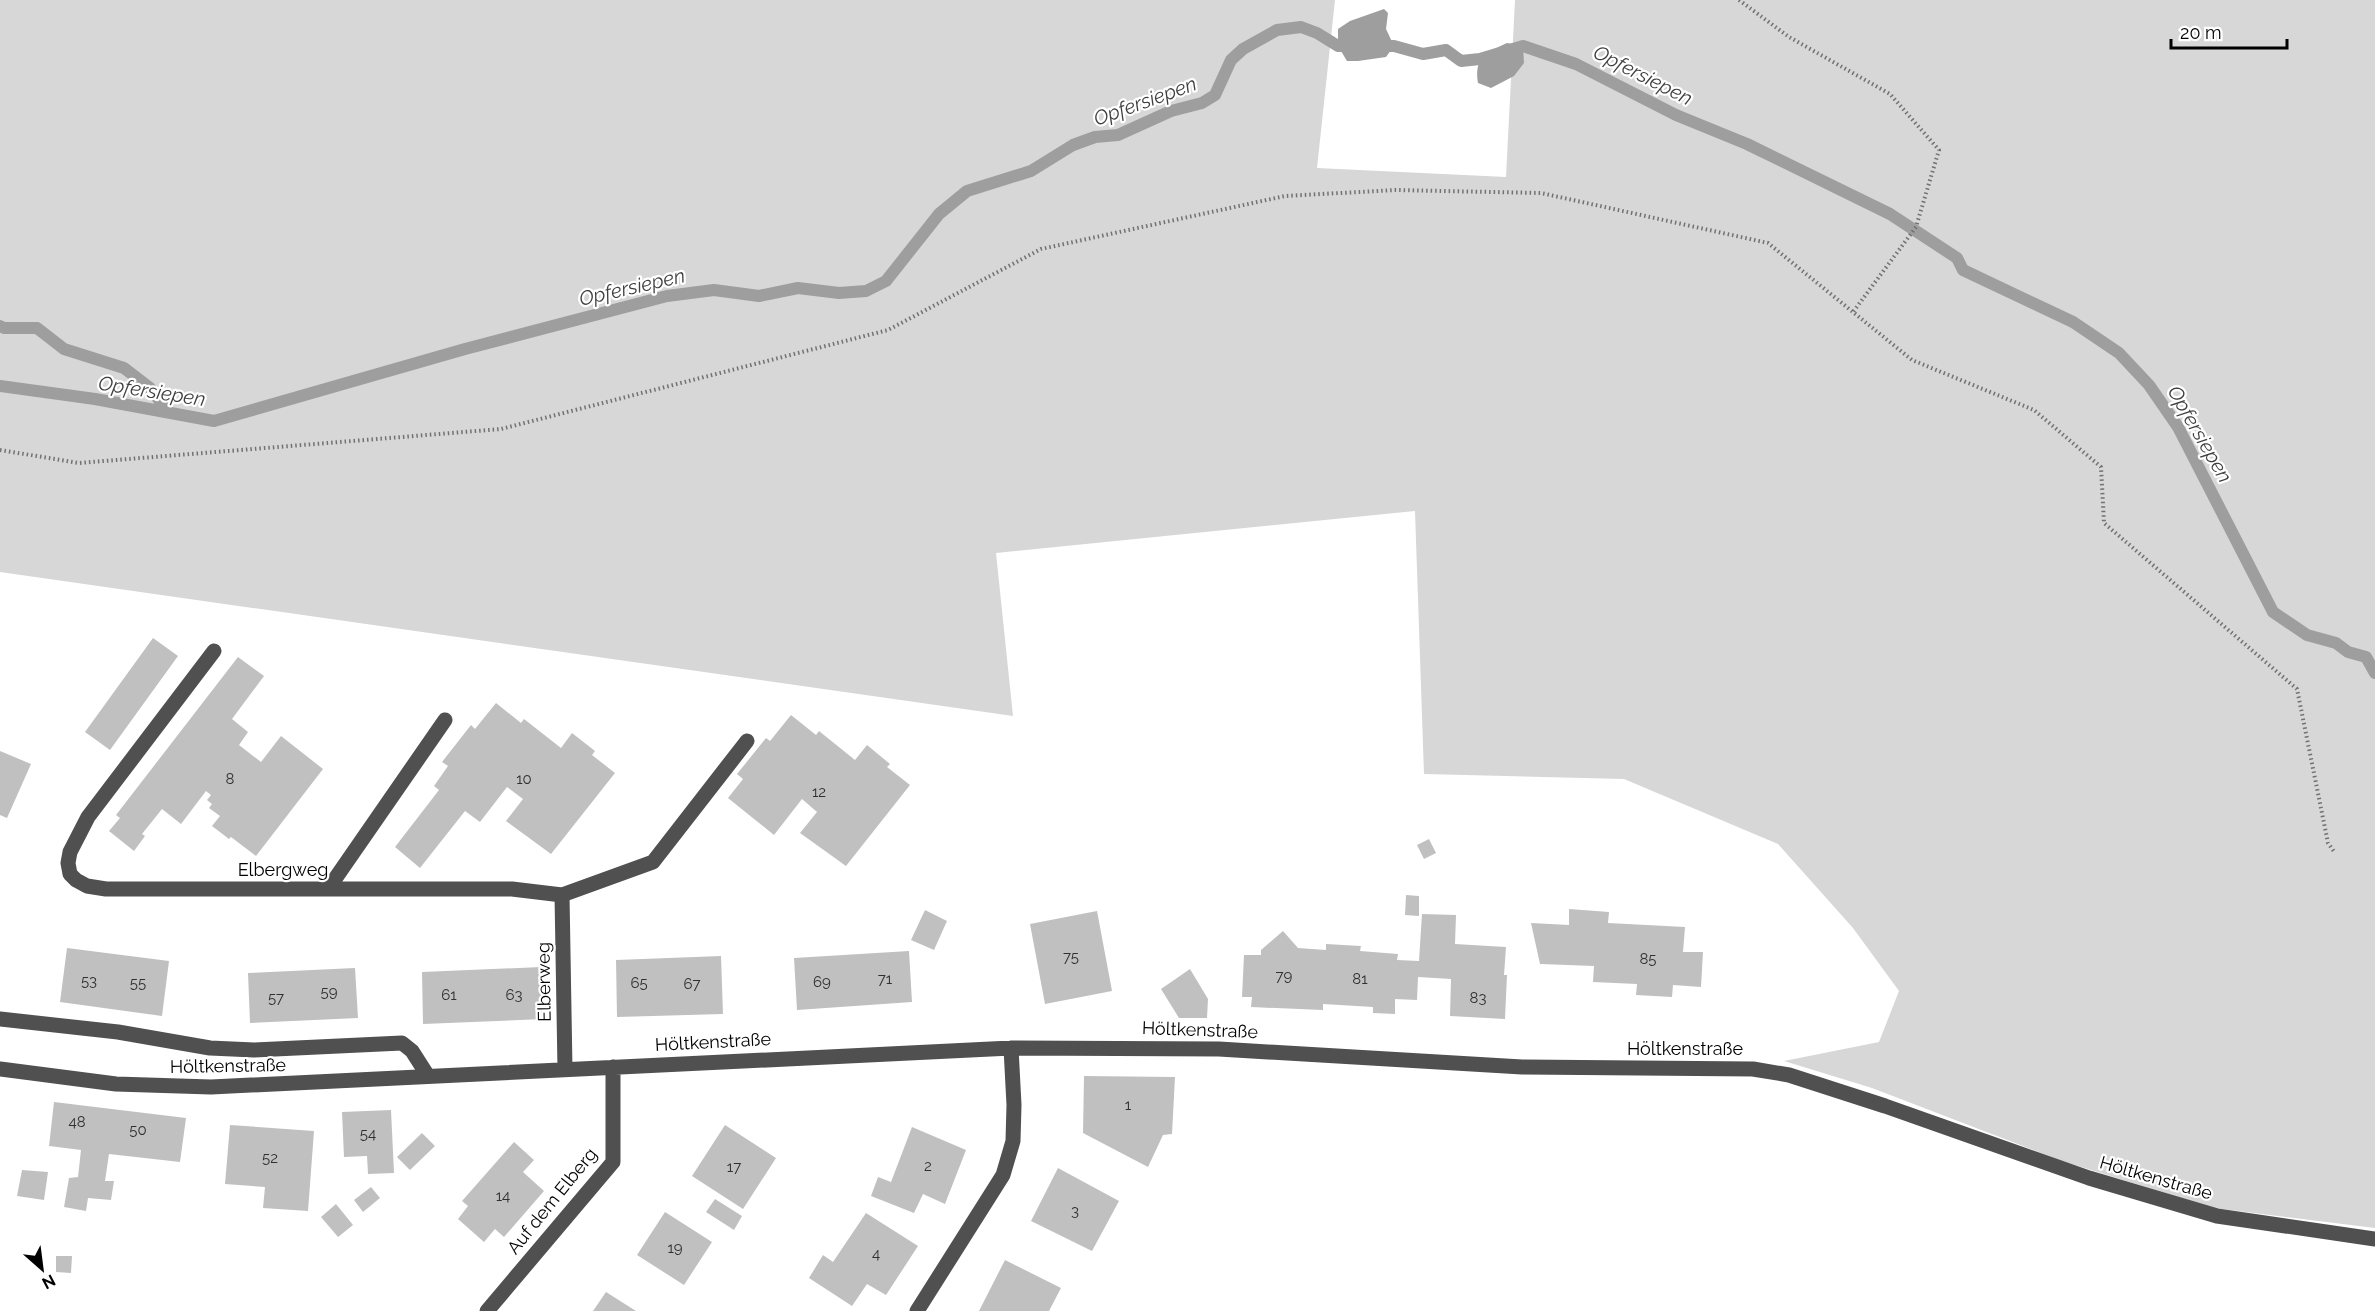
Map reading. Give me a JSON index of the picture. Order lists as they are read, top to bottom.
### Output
{
  "streets": {
    "street": [
      "Elbergweg",
      "Elberweg",
      "Höltkenstraße",
      "Auf dem Elberg"
    ]
  },
  "crossings": [
    ["Elbergweg", "Elberweg"],
    ["Elberweg", "Höltkenstraße"],
    ["Höltkenstraße", "Auf dem Elberg"]
  ],
  "water": ["Opfersiepen"],
  "house_numbers": [
    "8",
    "10",
    "12",
    "75",
    "85",
    "79",
    "71",
    "81",
    "53",
    "69",
    "55",
    "65",
    "67",
    "59",
    "61",
    "63",
    "57",
    "83",
    "1",
    "48",
    "50",
    "54",
    "52",
    "2",
    "17",
    "14",
    "3",
    "19",
    "4"
  ],
  "scale_bar": "20 m",
  "north": "bottom right"
}
